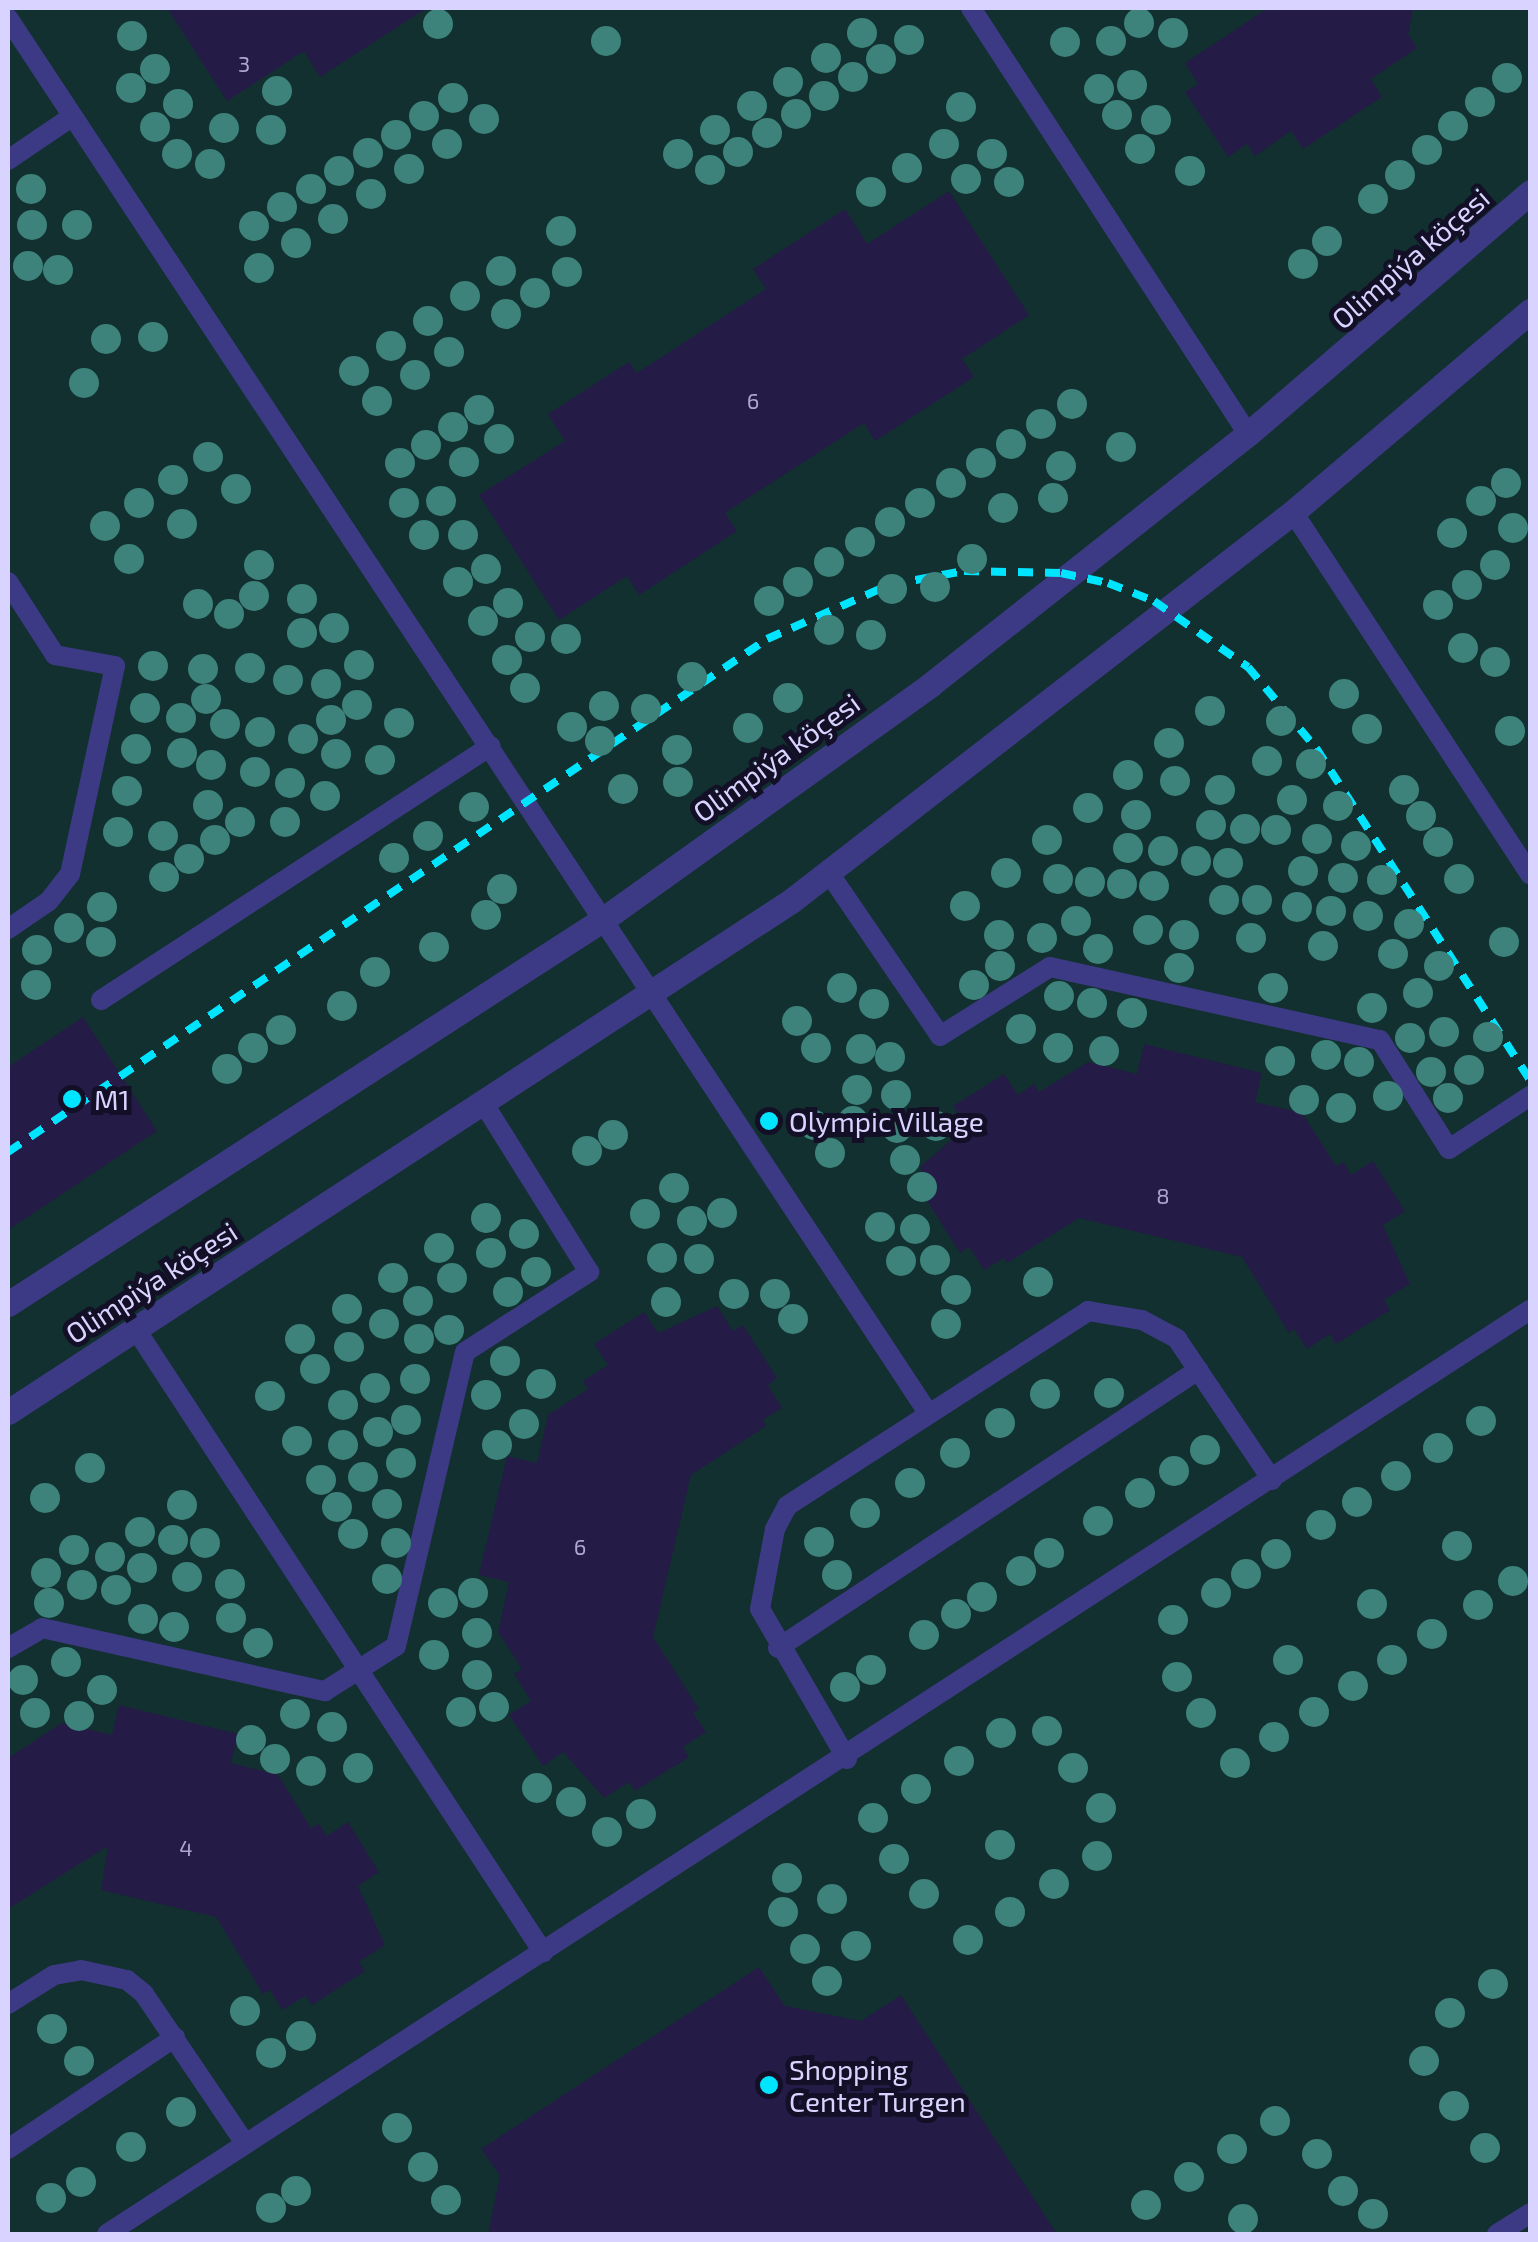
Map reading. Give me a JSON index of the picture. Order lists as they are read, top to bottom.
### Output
{
  "streets": {
    "street": ["Olimpiýa köçesi"]
  },
  "places": ["M1", "Olympic Village", "Shopping Center Turgen"],
  "house_numbers": [
    "3",
    "6",
    "8",
    "6",
    "4"
  ]
}
